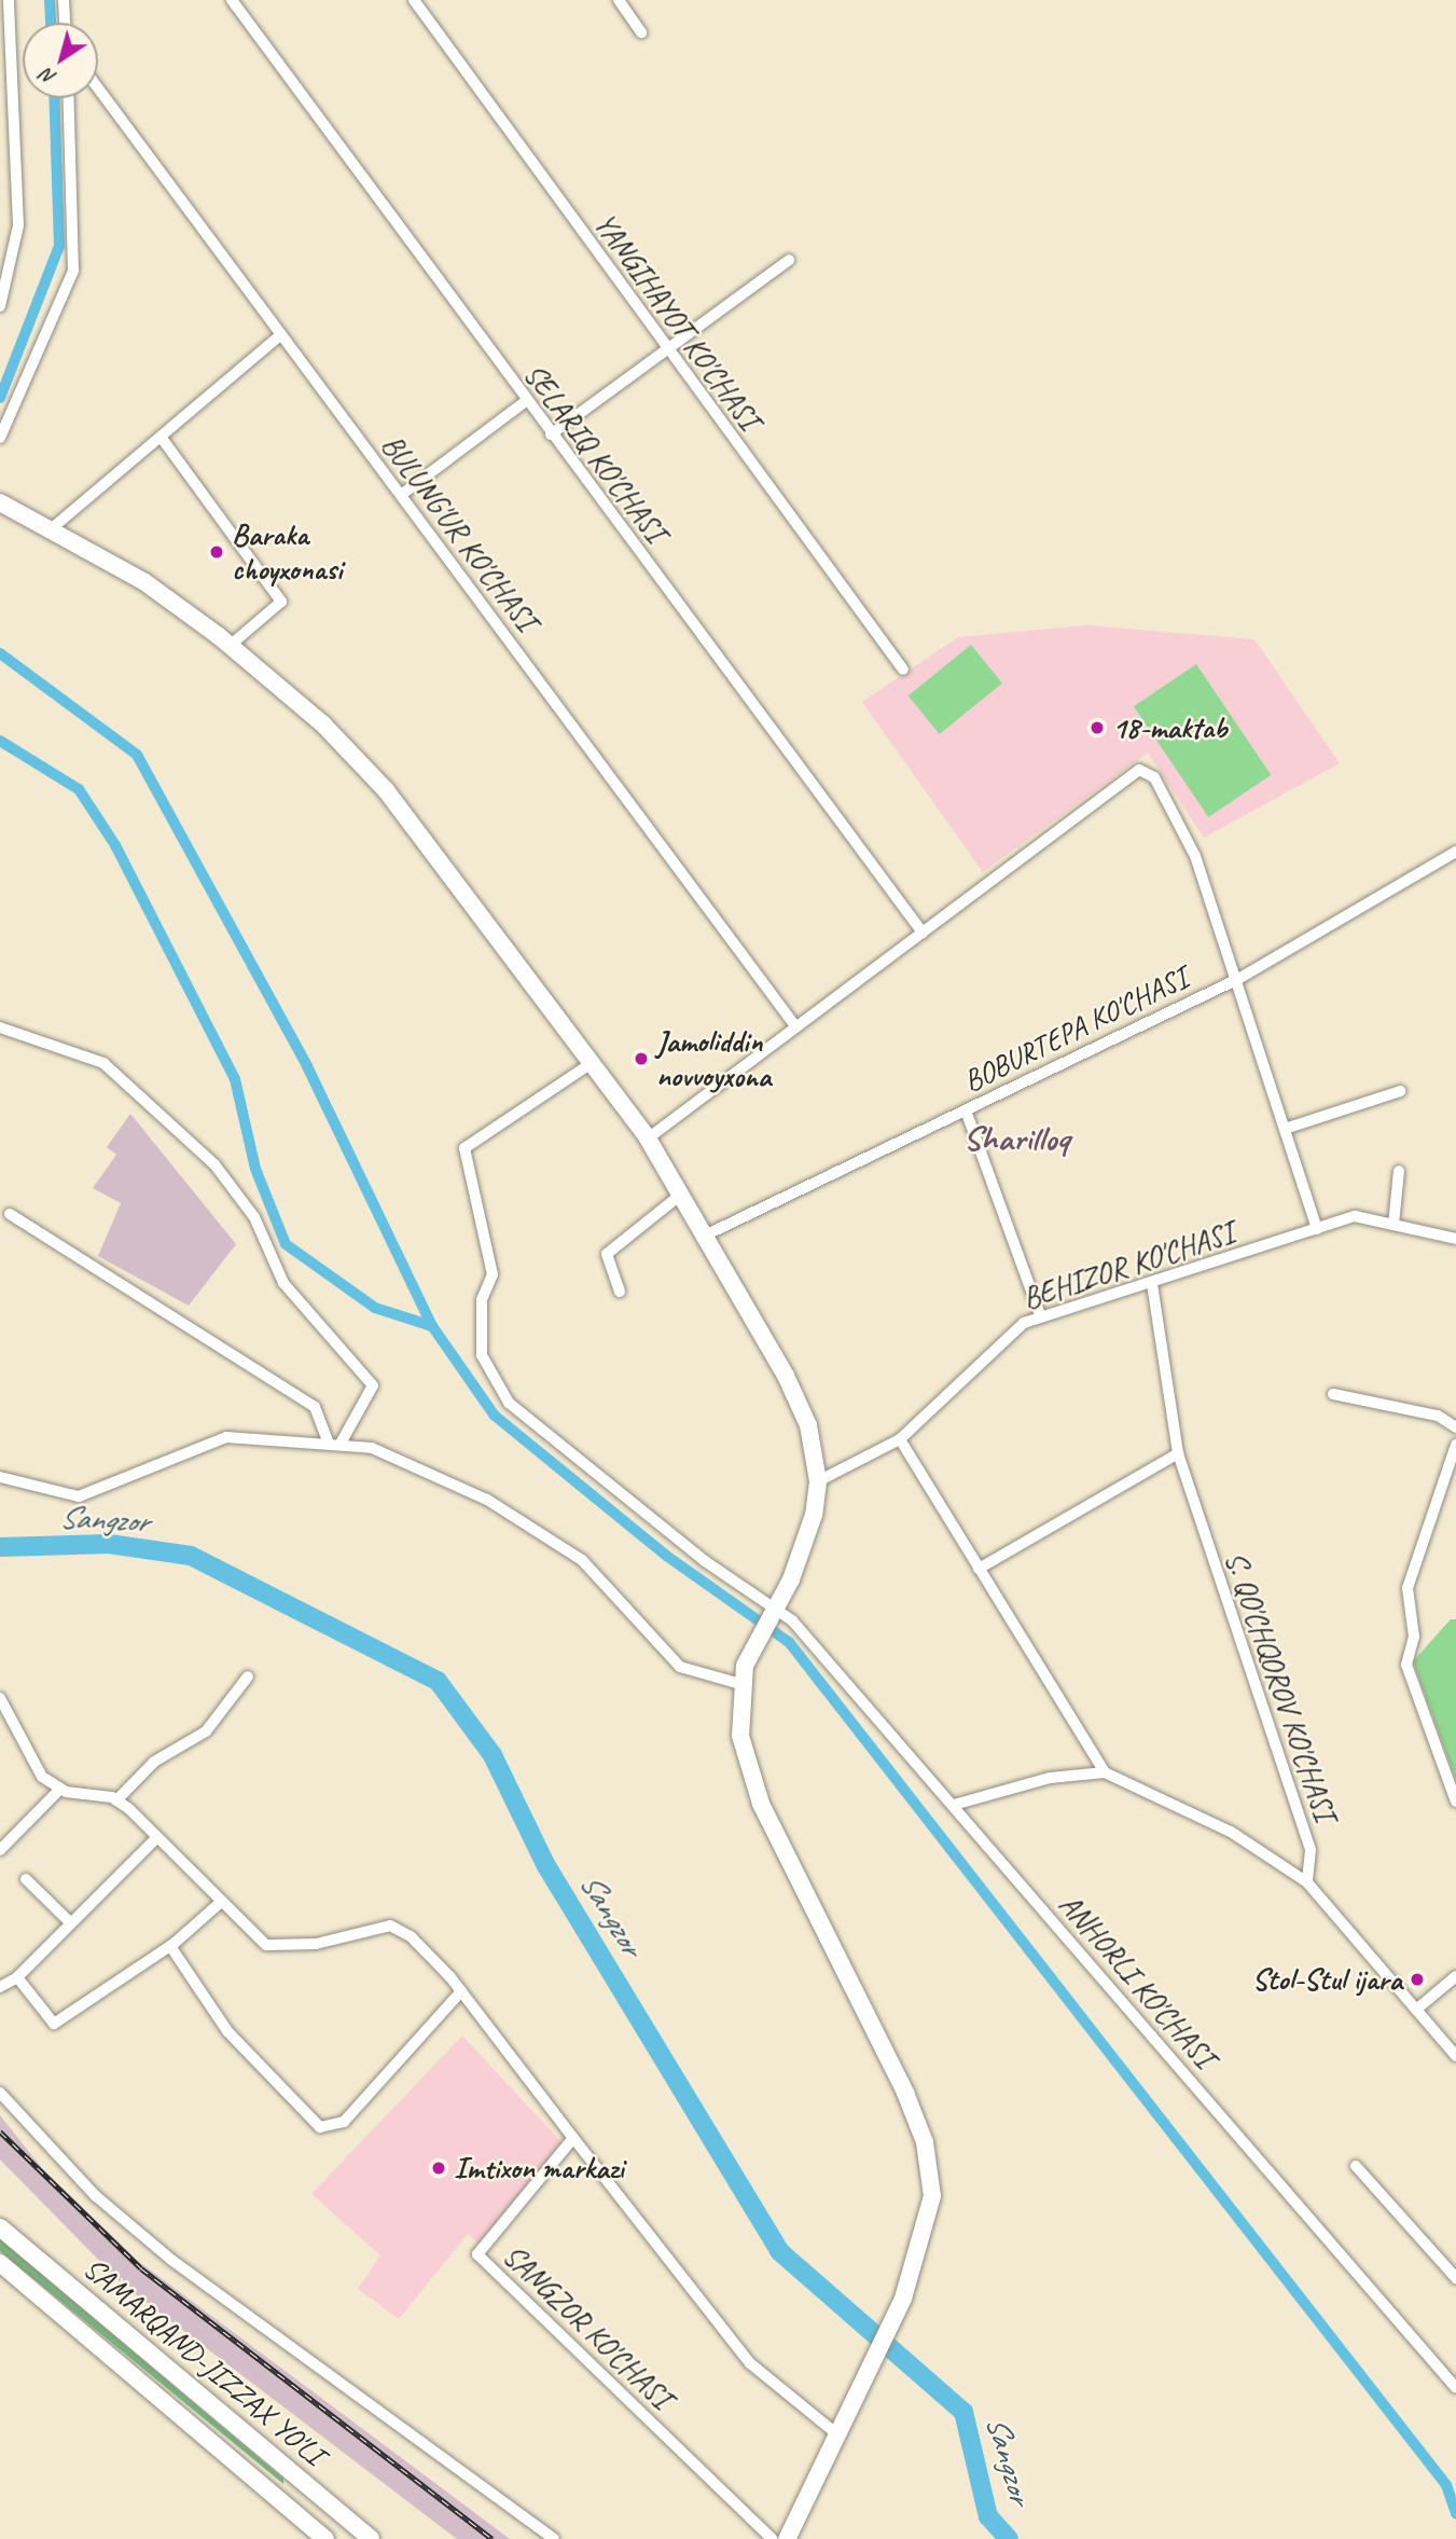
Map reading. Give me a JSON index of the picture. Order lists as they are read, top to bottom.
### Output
{
  "streets": {
    "main road": ["SAMARQAND-JIZZAX YO'LI"],
    "street": [
      "YANGIHAYOT KO'CHASI",
      "SELARIQ KO'CHASI",
      "BULUNG'UR KO'CHASI",
      "BOBURTEPA KO'CHASI",
      "BEHIZOR KO'CHASI",
      "S. QO'CHQOROV KO'CHASI",
      "ANHORLI KO'CHASI",
      "SANGZOR KO'CHASI"
    ]
  },
  "crossings": [
    ["BEHIZOR KO'CHASI", "S. QO'CHQOROV KO'CHASI"]
  ],
  "districts": ["Sharilloq"],
  "water": ["Sangzor"],
  "places": [
    "Baraka choyxonasi",
    "18-maktab",
    "Jamoliddin novvoyxona",
    "Stol-Stul ijara",
    "Imtixon markazi"
  ],
  "north": "bottom left"
}
